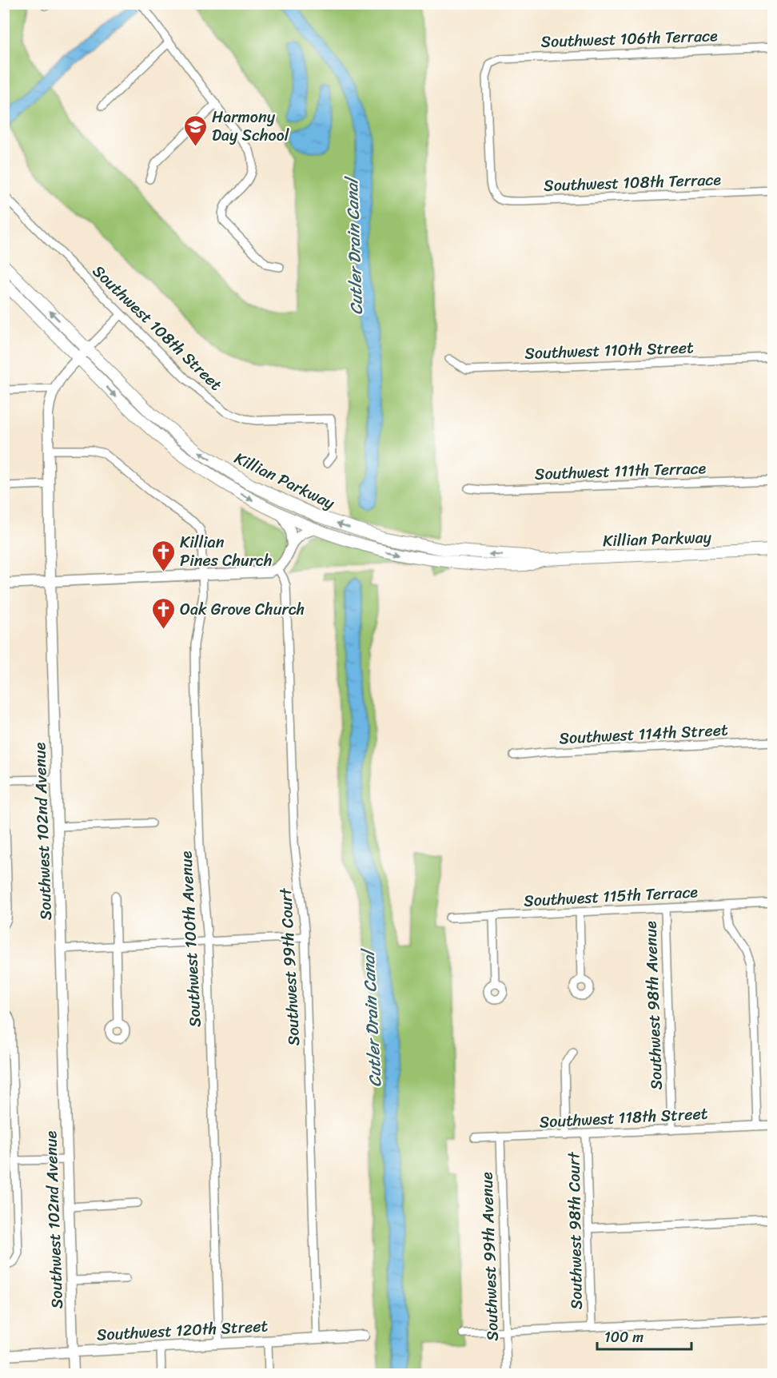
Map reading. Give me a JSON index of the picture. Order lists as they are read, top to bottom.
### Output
{
  "streets": {
    "main road": ["Killian Parkway"],
    "street": [
      "Southwest 106th Terrace",
      "Southwest 108th Terrace",
      "Southwest 108th Street",
      "Southwest 110th Street",
      "Southwest 111th Terrace",
      "Southwest 114th Street",
      "Southwest 102nd Avenue",
      "Southwest 115th Terrace",
      "Southwest 100th Avenue",
      "Southwest 99th Court",
      "Southwest 98th Avenue",
      "Southwest 118th Street",
      "Southwest 98th Court",
      "Southwest 99th Avenue",
      "Southwest 120th Street"
    ]
  },
  "crossings": [
    ["Southwest 106th Terrace", "Southwest 108th Terrace"],
    ["Southwest 108th Street", "Southwest 102nd Avenue"],
    ["Killian Parkway", "Southwest 102nd Avenue"],
    ["Southwest 102nd Avenue", "Southwest 100th Avenue"],
    ["Southwest 102nd Avenue", "Southwest 120th Street"],
    ["Southwest 115th Terrace", "Southwest 98th Avenue"],
    ["Southwest 100th Avenue", "Southwest 120th Street"],
    ["Southwest 99th Court", "Southwest 120th Street"],
    ["Southwest 98th Avenue", "Southwest 118th Street"],
    ["Southwest 118th Street", "Southwest 98th Court"],
    ["Southwest 118th Street", "Southwest 99th Avenue"]
  ],
  "water": ["Cutler Drain Canal"],
  "places": {
    "school or university": ["Harmony Day School"],
    "church": ["Killian Pines Church", "Oak Grove Church"]
  },
  "scale_bar": "100 m"
}
